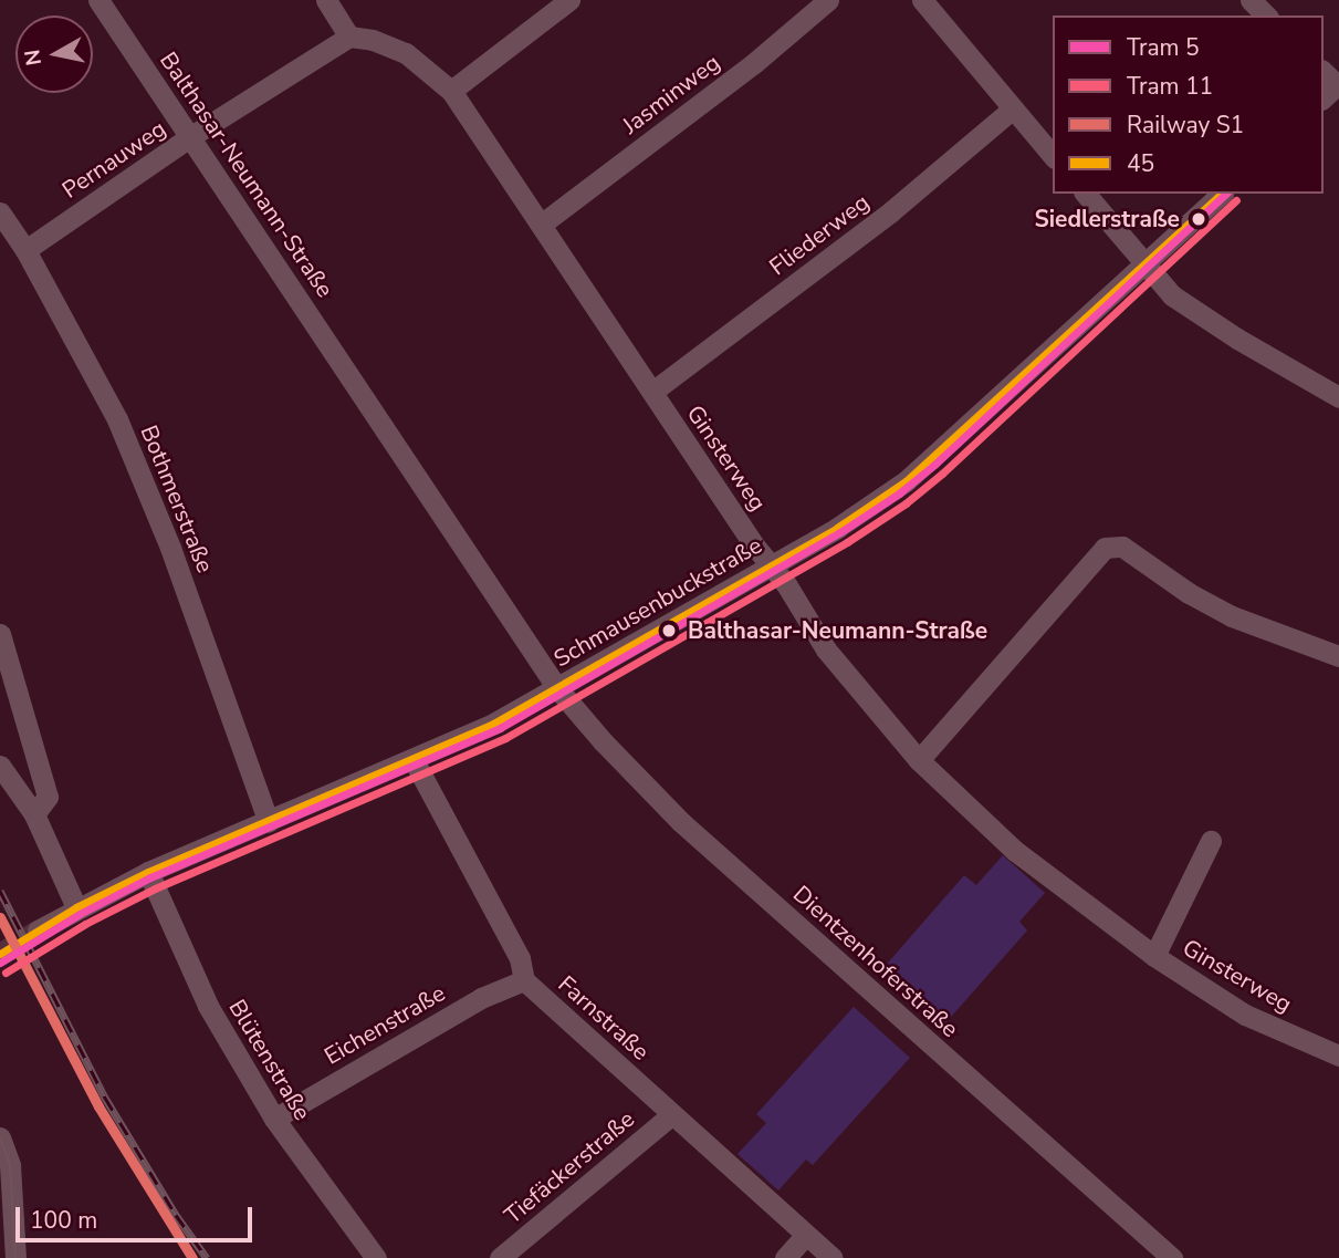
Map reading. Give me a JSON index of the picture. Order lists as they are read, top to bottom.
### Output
{
  "streets": {
    "street": [
      "Jasminweg",
      "Pernauweg",
      "Balthasar-Neumann-Straße",
      "Fliederweg",
      "Ginsterweg",
      "Bothmerstraße",
      "Schmausenbuckstraße",
      "Dientzenhoferstraße",
      "Farnstraße",
      "Eichenstraße",
      "Blütenstraße",
      "Tiefäckerstraße"
    ]
  },
  "crossings": [
    ["Jasminweg", "Ginsterweg"],
    ["Pernauweg", "Balthasar-Neumann-Straße"],
    ["Pernauweg", "Ginsterweg"],
    ["Pernauweg", "Bothmerstraße"],
    ["Balthasar-Neumann-Straße", "Schmausenbuckstraße"],
    ["Balthasar-Neumann-Straße", "Dientzenhoferstraße"],
    ["Fliederweg", "Ginsterweg"],
    ["Ginsterweg", "Schmausenbuckstraße"],
    ["Bothmerstraße", "Schmausenbuckstraße"],
    ["Schmausenbuckstraße", "Dientzenhoferstraße"],
    ["Schmausenbuckstraße", "Farnstraße"],
    ["Schmausenbuckstraße", "Blütenstraße"],
    ["Farnstraße", "Eichenstraße"],
    ["Farnstraße", "Tiefäckerstraße"],
    ["Eichenstraße", "Blütenstraße"]
  ],
  "places": ["Siedlerstraße", "Balthasar-Neumann-Straße"],
  "lines": [
    "tram line 5",
    "transit line 45",
    "tram line 11",
    "rail line S1"
  ],
  "legend": [
    "Tram 5",
    "Tram 11",
    "Railway S1",
    "45"
  ],
  "scale_bar": "100 m",
  "north": "left"
}
